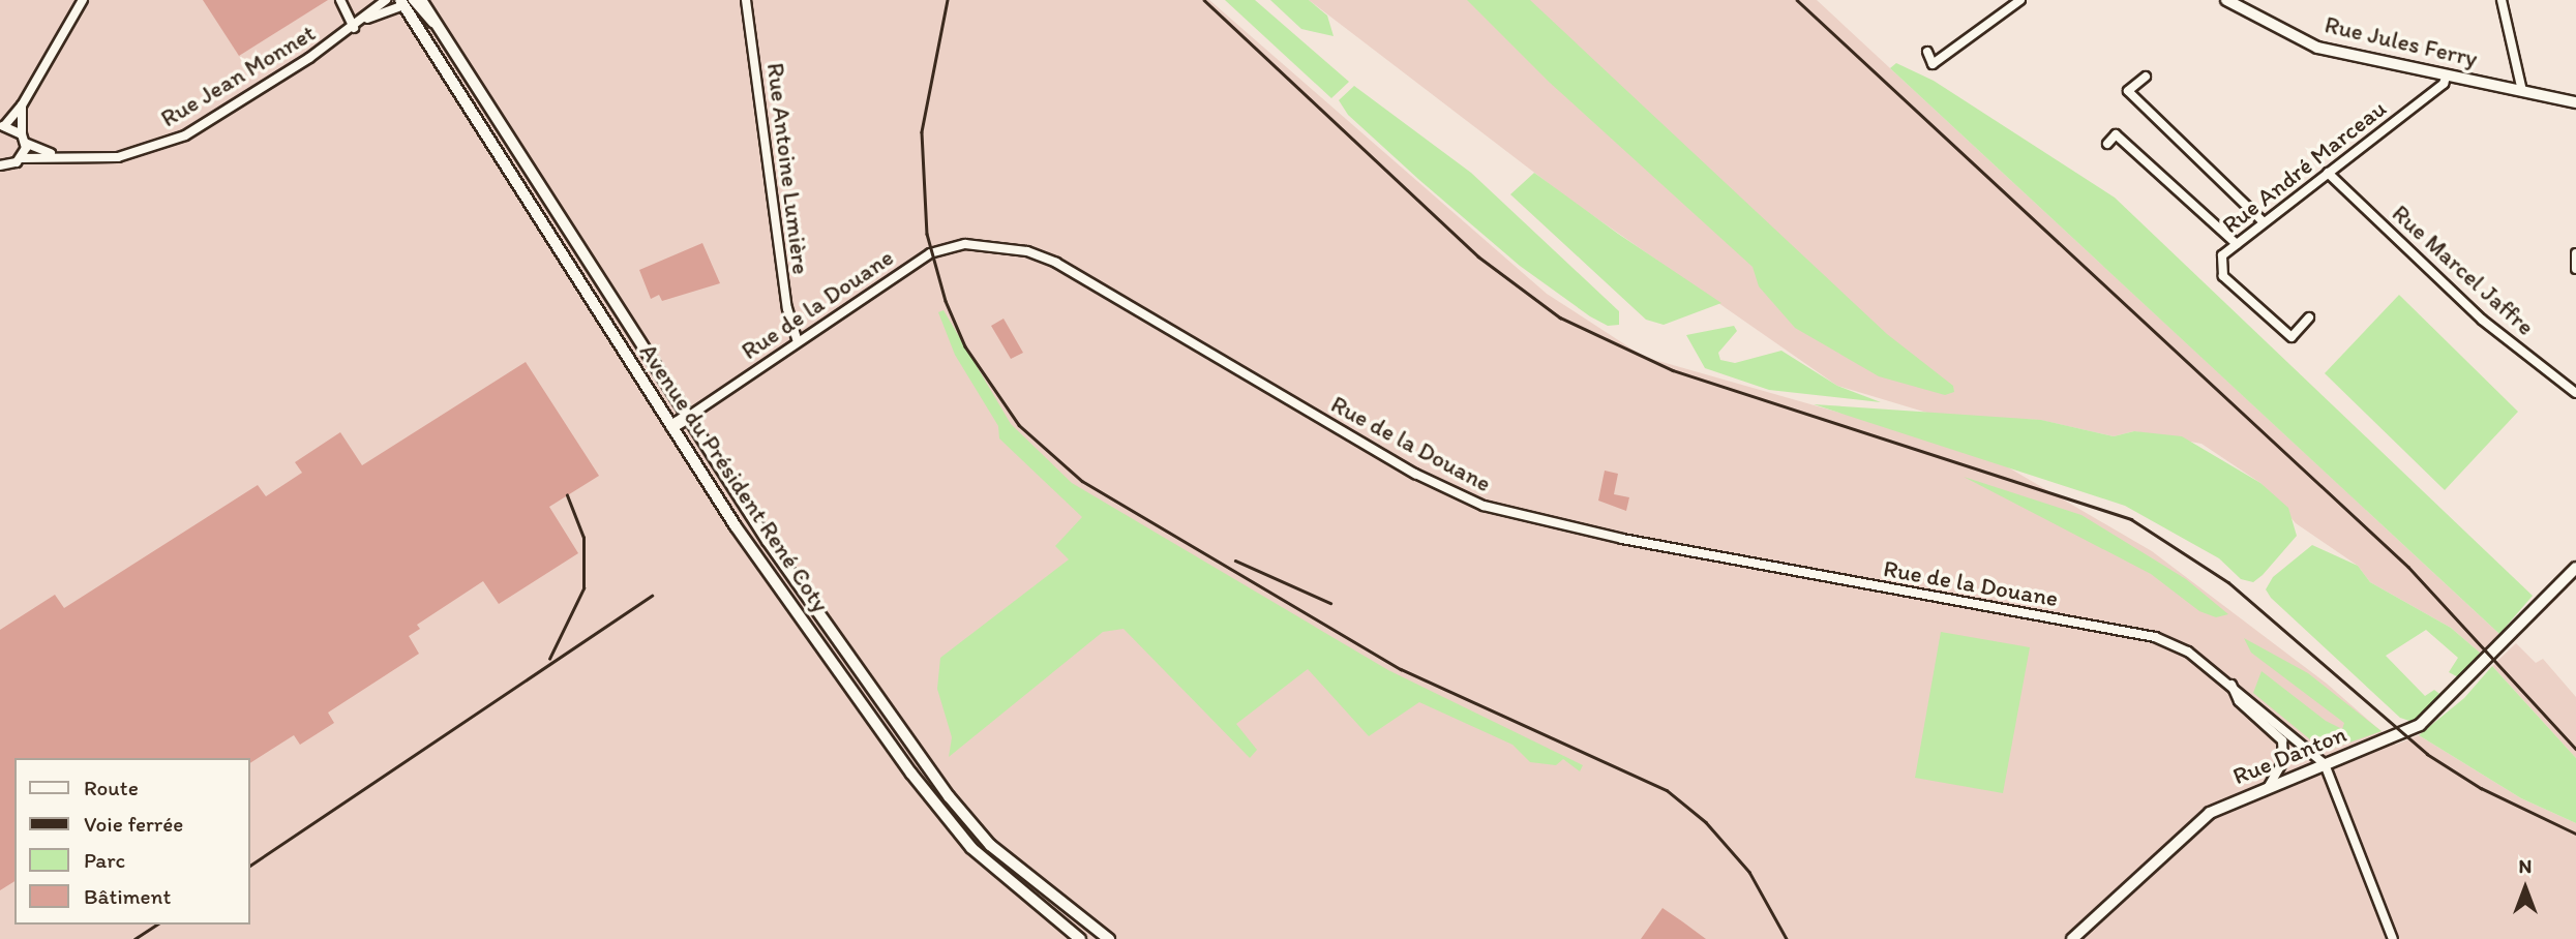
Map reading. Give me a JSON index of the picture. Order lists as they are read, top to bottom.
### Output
{
  "streets": {
    "main road": ["Rue Jules Ferry", "Avenue du Président René Coty", "Rue Danton"],
    "street": [
      "Rue Jean Monnet",
      "Rue André Marceau",
      "Rue Antoine Lumière",
      "Rue Marcel Jaffre",
      "Rue de la Douane"
    ]
  },
  "crossings": [
    ["Rue Jules Ferry", "Rue André Marceau"],
    ["Rue Jean Monnet", "Avenue du Président René Coty"],
    ["Rue André Marceau", "Rue Marcel Jaffre"],
    ["Rue Antoine Lumière", "Rue de la Douane"],
    ["Rue de la Douane", "Avenue du Président René Coty"],
    ["Rue de la Douane", "Rue Danton"]
  ],
  "legend": [
    "Route",
    "Voie ferrée",
    "Parc",
    "Bâtiment"
  ],
  "north": "top"
}
